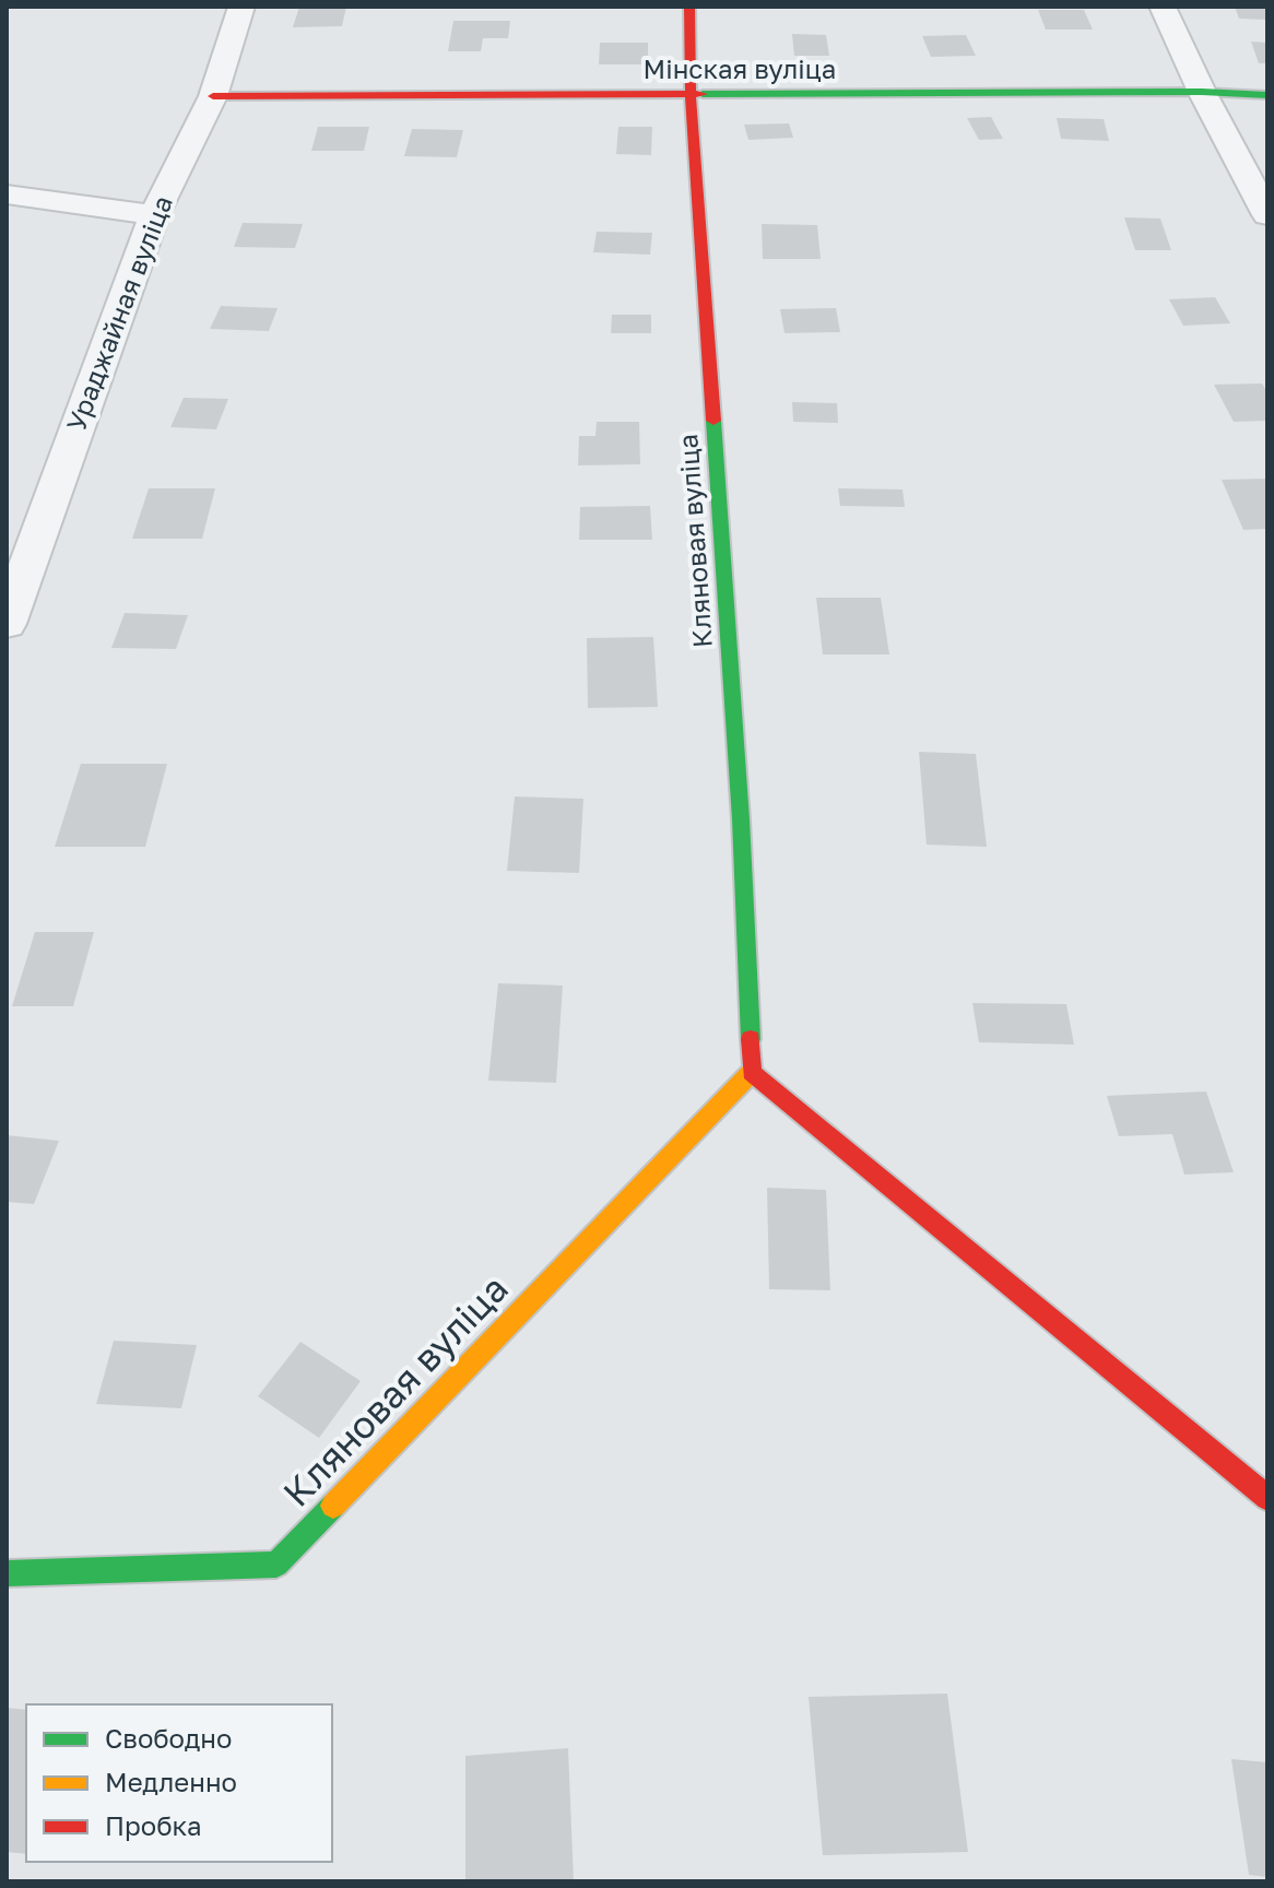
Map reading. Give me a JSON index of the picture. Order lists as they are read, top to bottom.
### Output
{
  "streets": {
    "street": ["Мінская вуліца", "Ураджайная вуліца", "Кляновая вуліца"]
  },
  "crossings": [
    ["Мінская вуліца", "Ураджайная вуліца"],
    ["Мінская вуліца", "Кляновая вуліца"]
  ],
  "legend": ["Свободно", "Медленно", "Пробка"]
}
